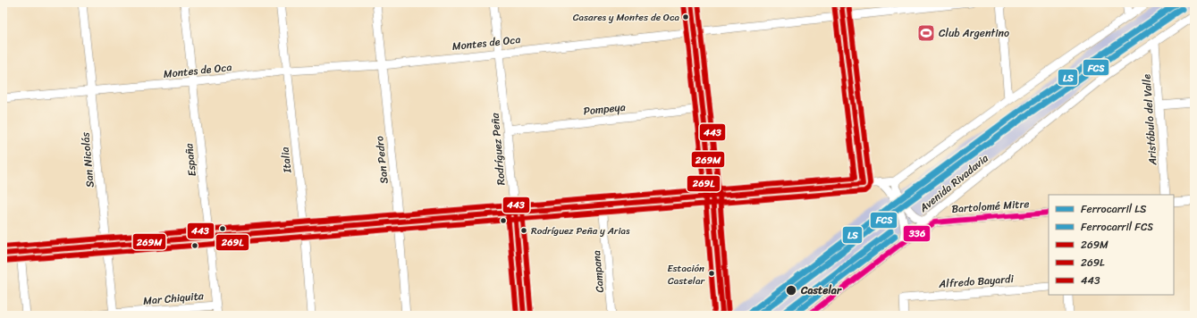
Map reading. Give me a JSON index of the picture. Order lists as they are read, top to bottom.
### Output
{
  "streets": {
    "street": [
      "Montes de Oca",
      "Pompeya",
      "Aristóbulo del Valle",
      "Rodríguez Peña",
      "San Nicolás",
      "España",
      "Italia",
      "San Pedro",
      "Avenida Rivadavia",
      "Bartolomé Mitre",
      "Campana",
      "Alfredo Bayardi",
      "Mar Chiquita"
    ]
  },
  "crossings": [
    ["Montes de Oca", "Rodríguez Peña"],
    ["Montes de Oca", "San Nicolás"],
    ["Montes de Oca", "España"],
    ["Montes de Oca", "Italia"],
    ["Montes de Oca", "San Pedro"],
    ["Pompeya", "Rodríguez Peña"],
    ["Aristóbulo del Valle", "Avenida Rivadavia"],
    ["San Nicolás", "Mar Chiquita"],
    ["España", "Mar Chiquita"],
    ["Avenida Rivadavia", "Bartolomé Mitre"]
  ],
  "places": {
    "other": [
      "Casares y Montes de Oca",
      "Rodríguez Peña y Arias",
      "Estación Castelar",
      "Castelar"
    ],
    "sports": ["Club Argentino"]
  },
  "lines": [
    "rail line LS",
    "transit line 269M",
    "transit line 269L",
    "transit line 443",
    "rail line FCS",
    "transit line 336"
  ],
  "legend": [
    "Ferrocarril LS",
    "Ferrocarril FCS",
    "269M",
    "269L",
    "443"
  ]
}
